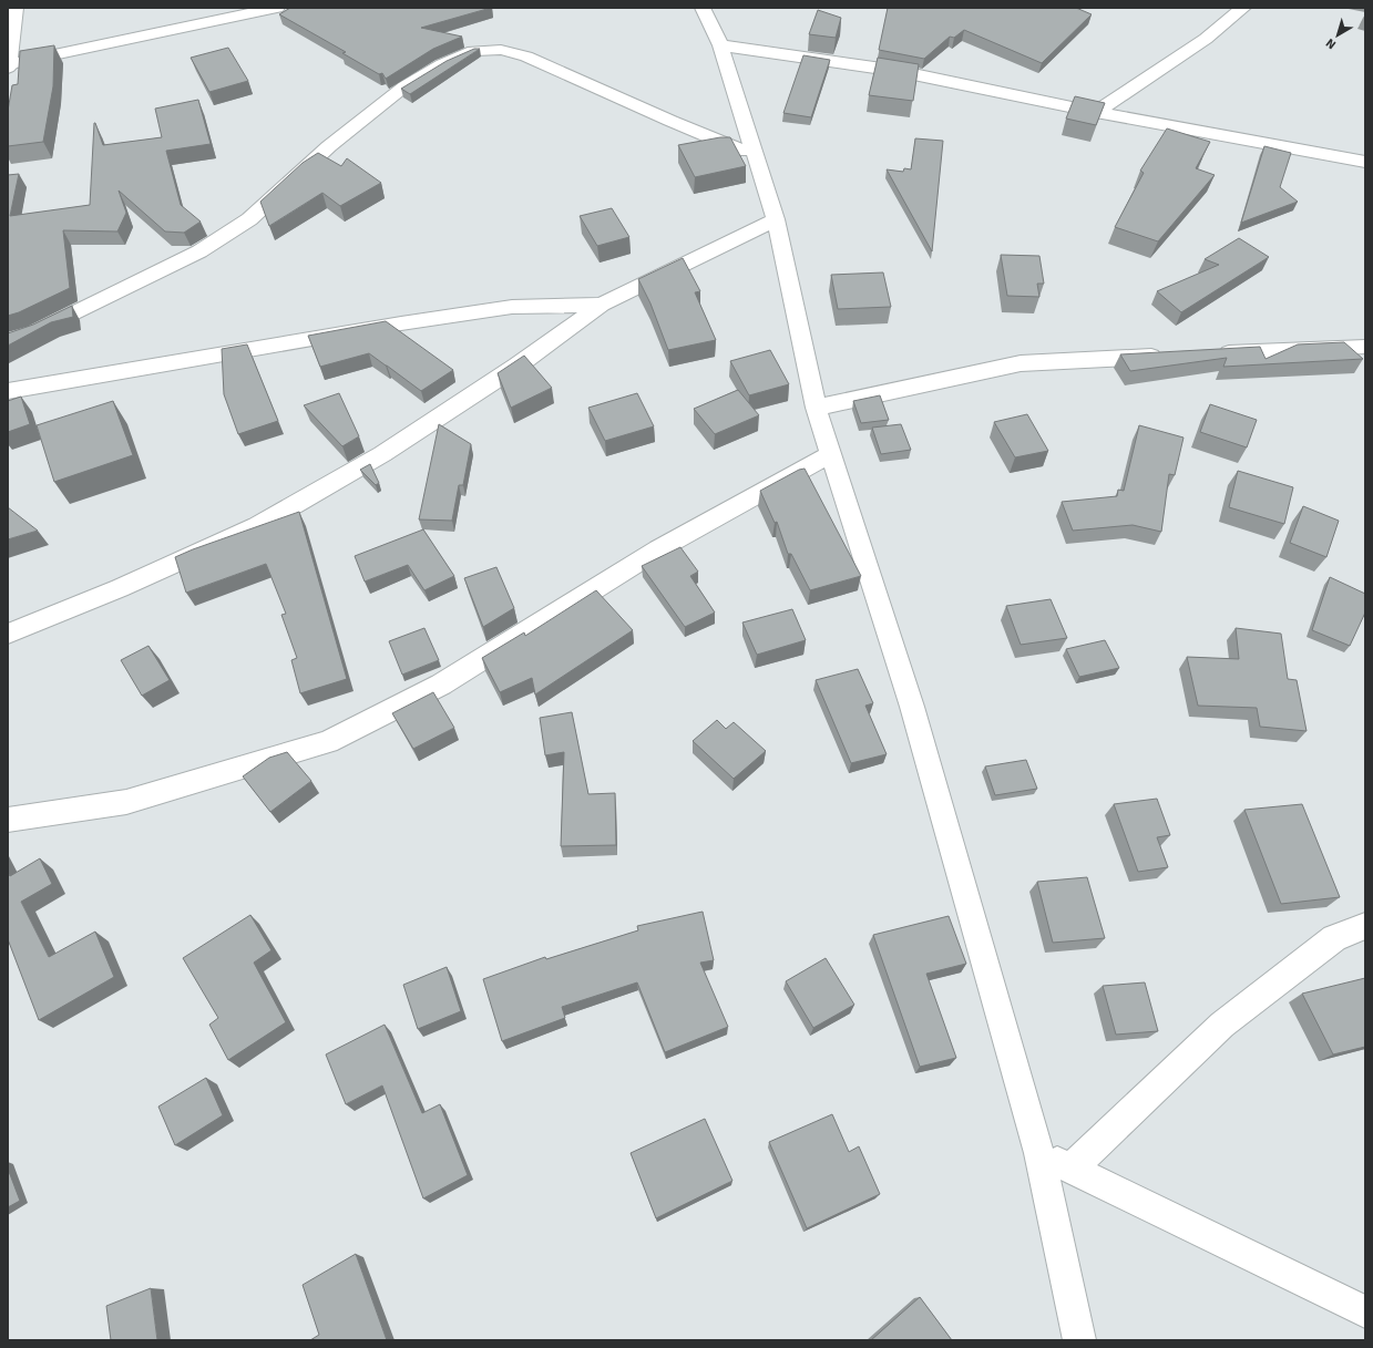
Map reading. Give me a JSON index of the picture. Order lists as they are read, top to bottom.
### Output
{
  "north": "bottom left"
}
